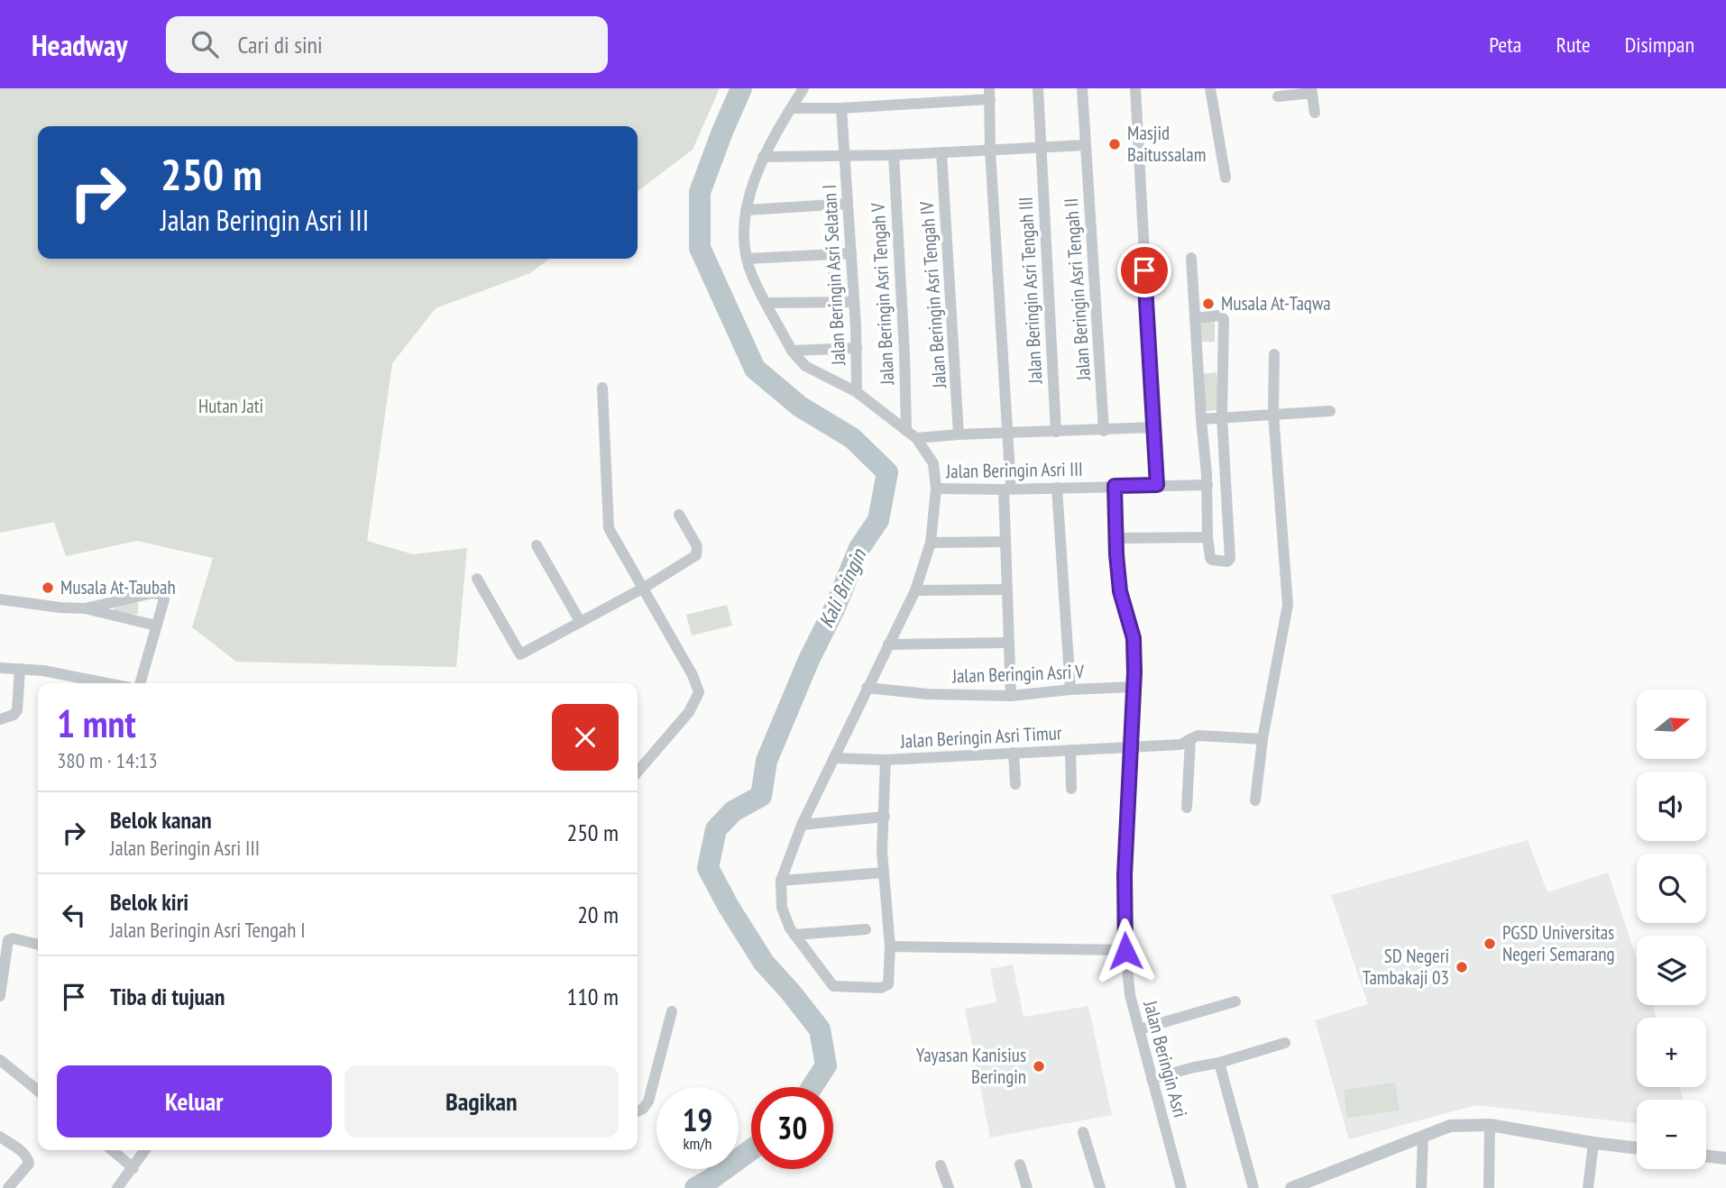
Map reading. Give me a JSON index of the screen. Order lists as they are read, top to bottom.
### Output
{
  "streets": {
    "street": [
      "Jalan Beringin Asri Selatan I",
      "Jalan Beringin Asri Tengah II",
      "Jalan Beringin Asri Tengah III",
      "Jalan Beringin Asri Tengah V",
      "Jalan Beringin Asri Tengah IV",
      "Jalan Beringin Asri III",
      "Jalan Beringin Asri V",
      "Jalan Beringin Asri Timur",
      "Jalan Beringin Asri"
    ]
  },
  "crossings": [
    ["Jalan Beringin Asri III", "Jalan Beringin Asri"],
    ["Jalan Beringin Asri V", "Jalan Beringin Asri"],
    ["Jalan Beringin Asri Timur", "Jalan Beringin Asri"]
  ],
  "water": ["Kali Bringin"],
  "parks": ["Hutan Jati"],
  "places": [
    "Masjid Baitussalam",
    "Musala At-Taqwa",
    "Musala At-Taubah",
    "PGSD Universitas Negeri Semarang",
    "SD Negeri Tambakaji 03",
    "Yayasan Kanisius Beringin"
  ],
  "north": "right",
  "page": {
    "header": "Headway",
    "search": "Cari di sini",
    "nav": ["Peta", "Rute", "Disimpan"],
    "turn": ["250 m", "Jalan Beringin Asri III"],
    "heading": ["1 mnt", "380 m · 14:13"],
    "map_buttons": ["+", "−"],
    "list": [
      {
        "name": "Belok kanan",
        "note": "Jalan Beringin Asri III",
        "value": "250 m"
      },
      {
        "name": "Belok kiri",
        "note": "Jalan Beringin Asri Tengah I",
        "value": "20 m"
      },
      {
        "name": "Tiba di tujuan",
        "value": "110 m"
      }
    ],
    "buttons": ["Keluar", "Bagikan"],
    "speed": "19 km/h",
    "limit": "30"
  }
}
